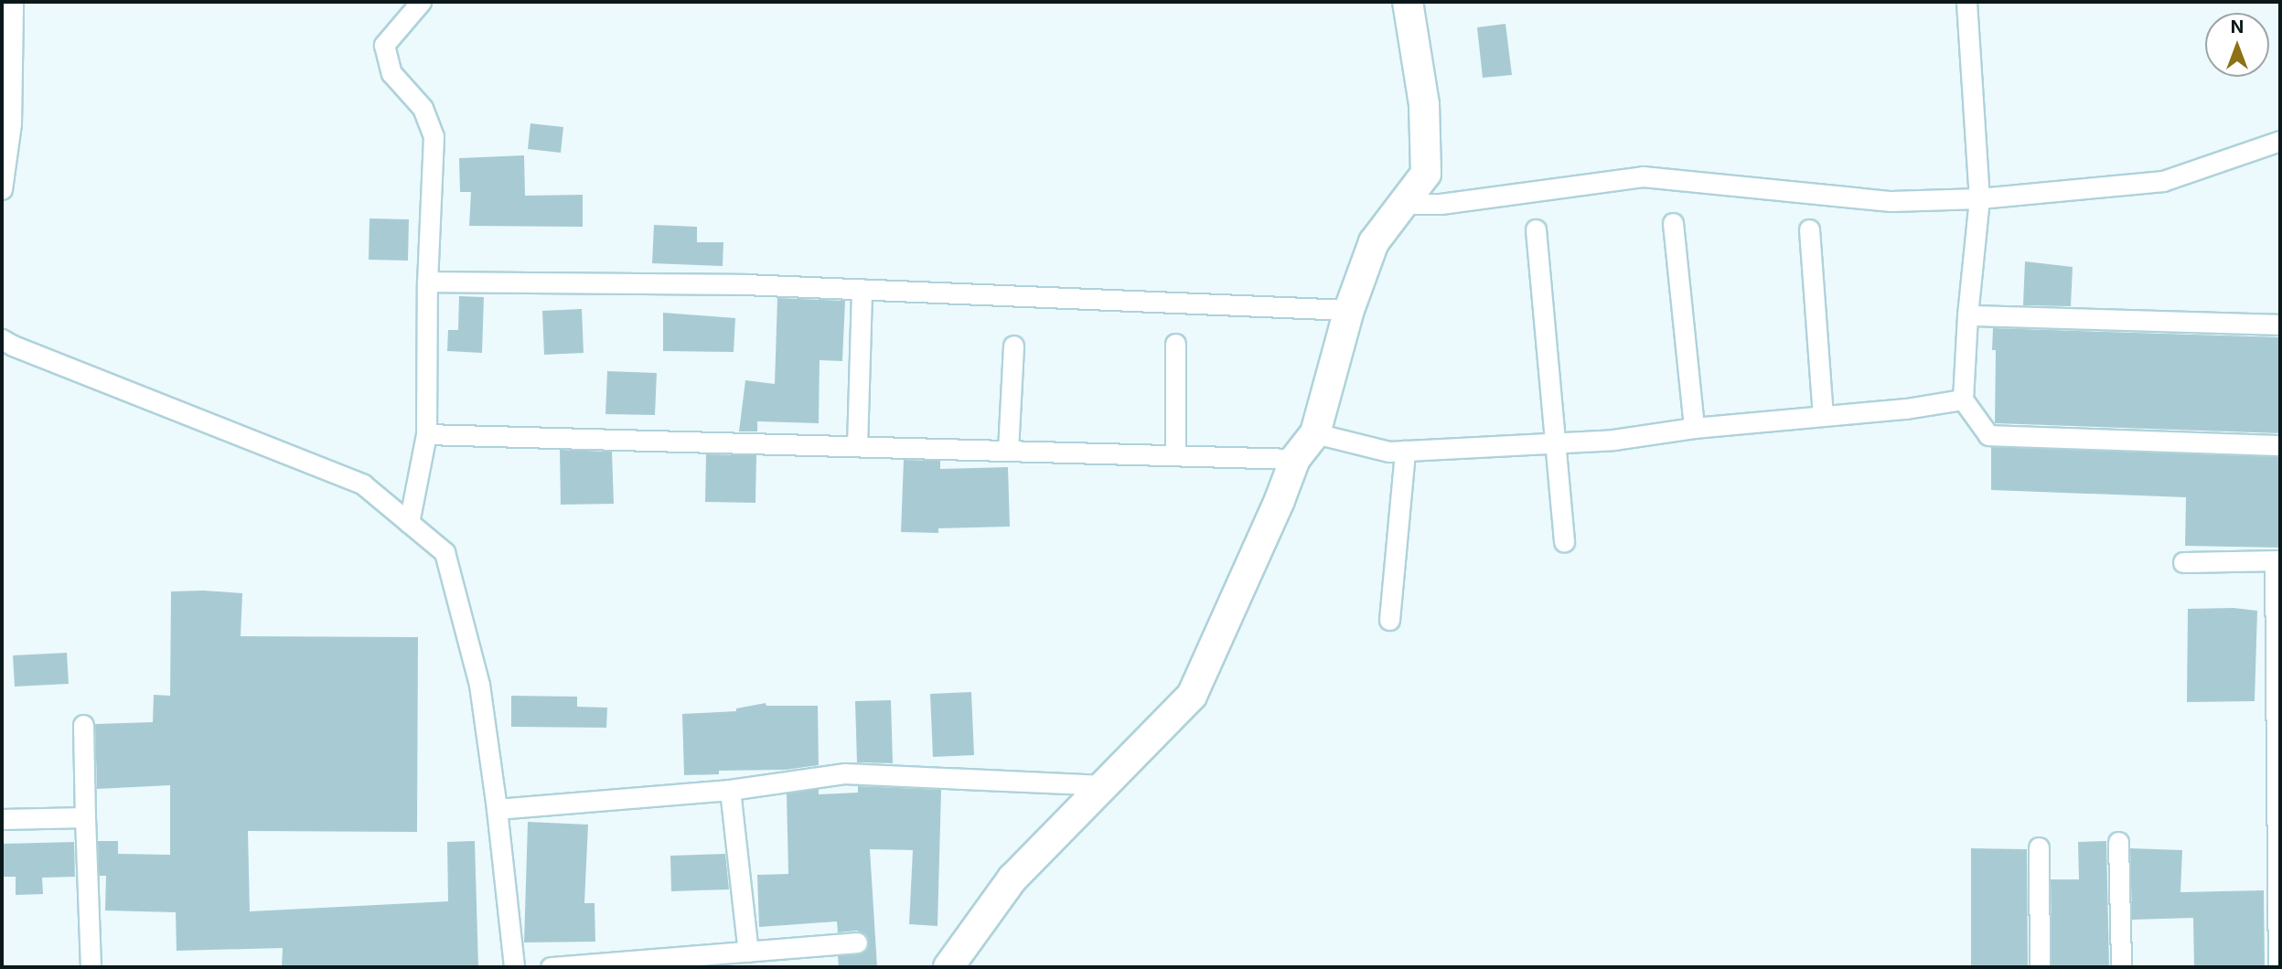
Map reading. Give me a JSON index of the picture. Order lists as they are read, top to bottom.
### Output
{
  "north": "top"
}
